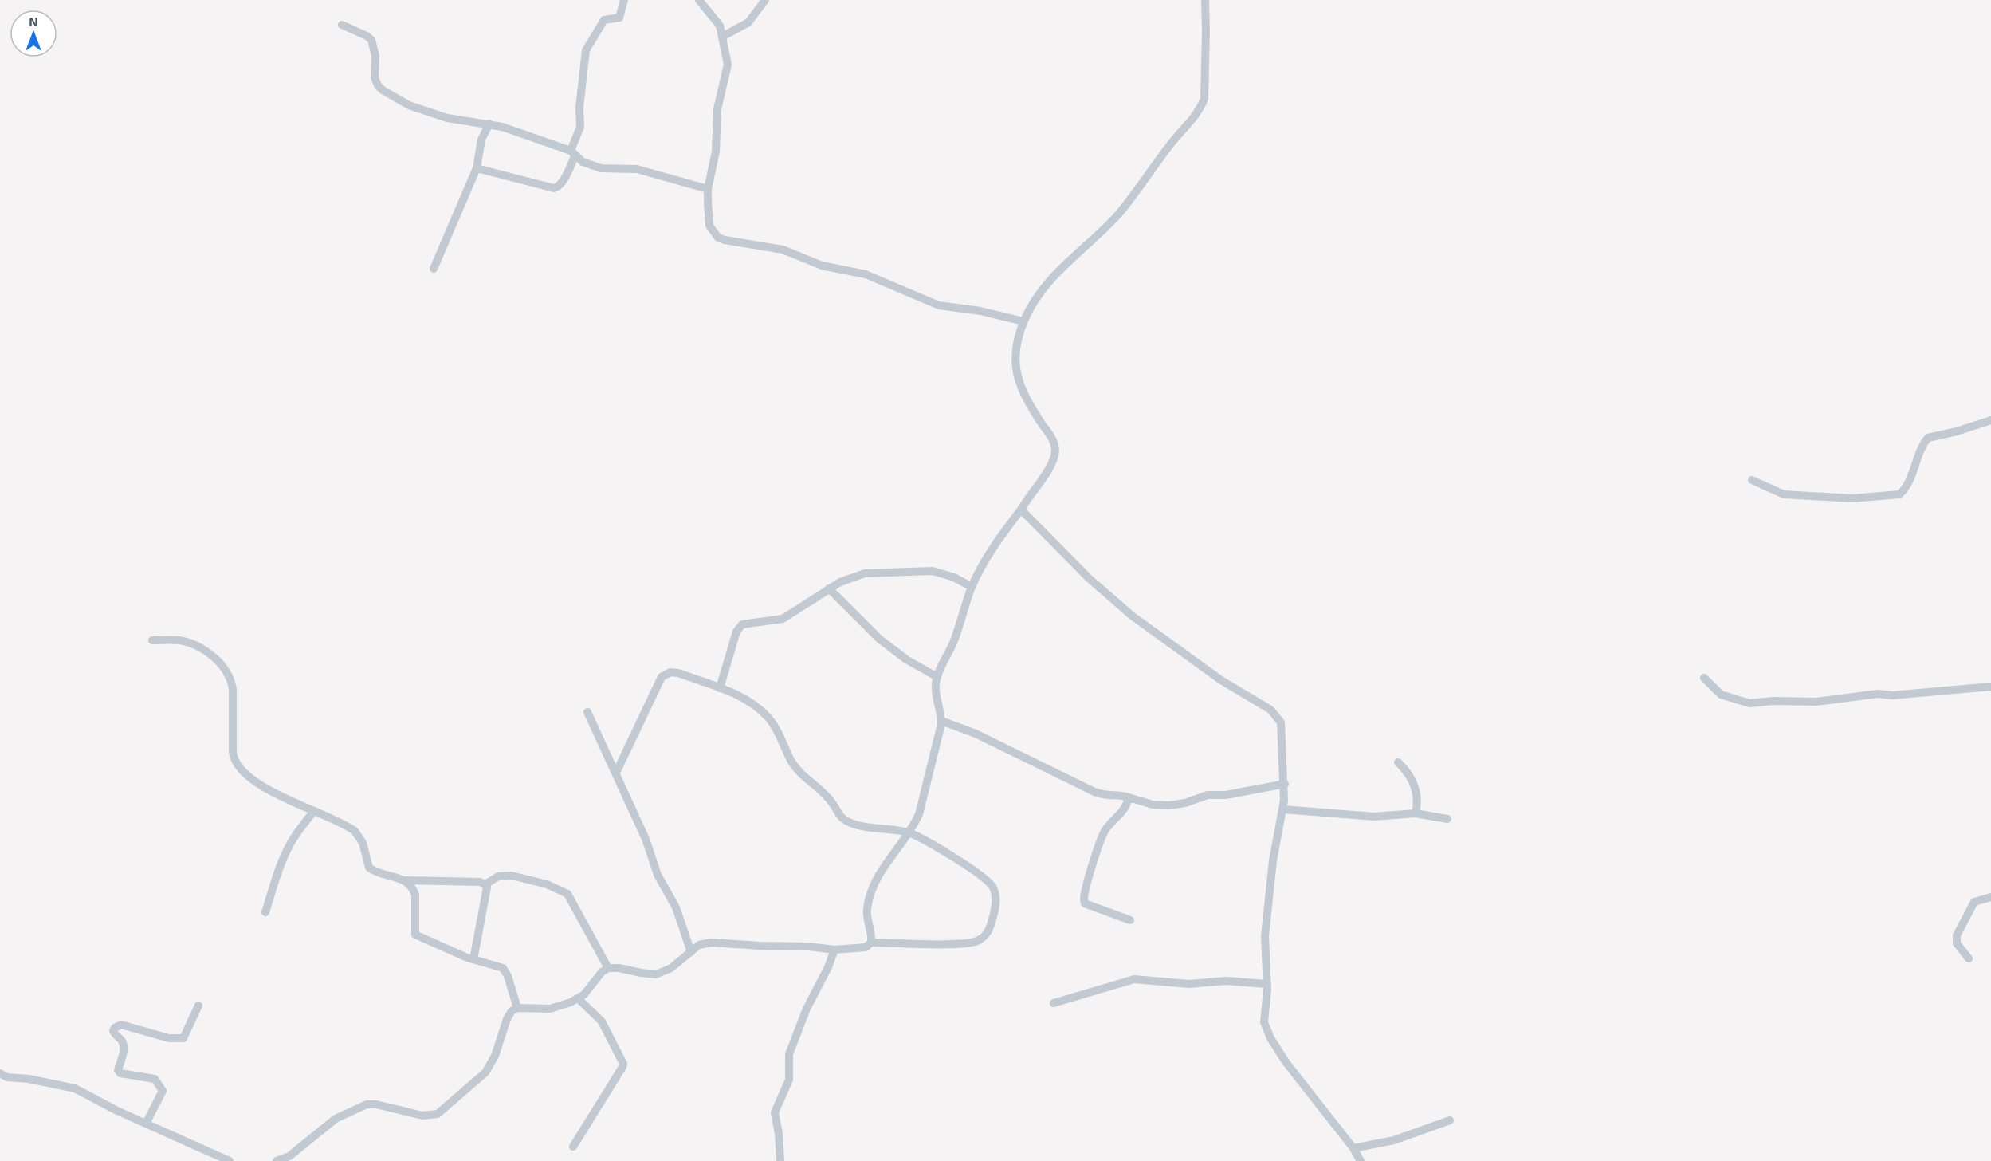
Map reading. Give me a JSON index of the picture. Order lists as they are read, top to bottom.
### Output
{
  "north": "top"
}
